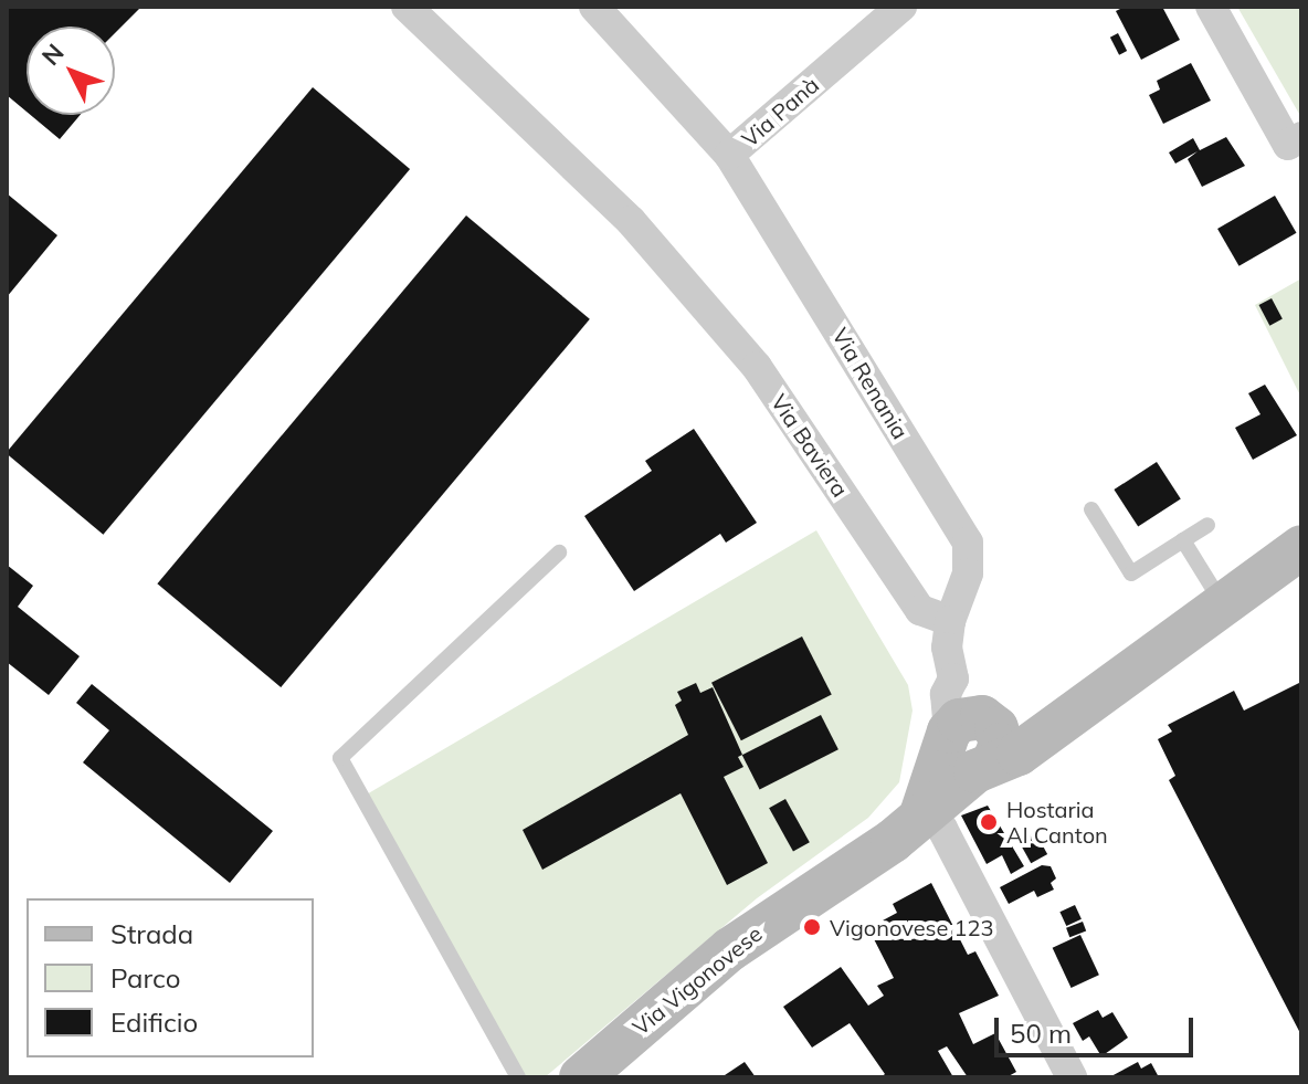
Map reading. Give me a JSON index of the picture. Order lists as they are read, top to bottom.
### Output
{
  "streets": {
    "main road": ["Via Vigonovese"],
    "street": ["Via Panà", "Via Renania", "Via Baviera"]
  },
  "crossings": [
    ["Via Panà", "Via Renania"],
    ["Via Renania", "Via Baviera"]
  ],
  "places": ["Hostaria Al Canton", "Vigonovese 123"],
  "legend": ["Strada", "Parco", "Edificio"],
  "scale_bar": "50 m",
  "north": "top left"
}
